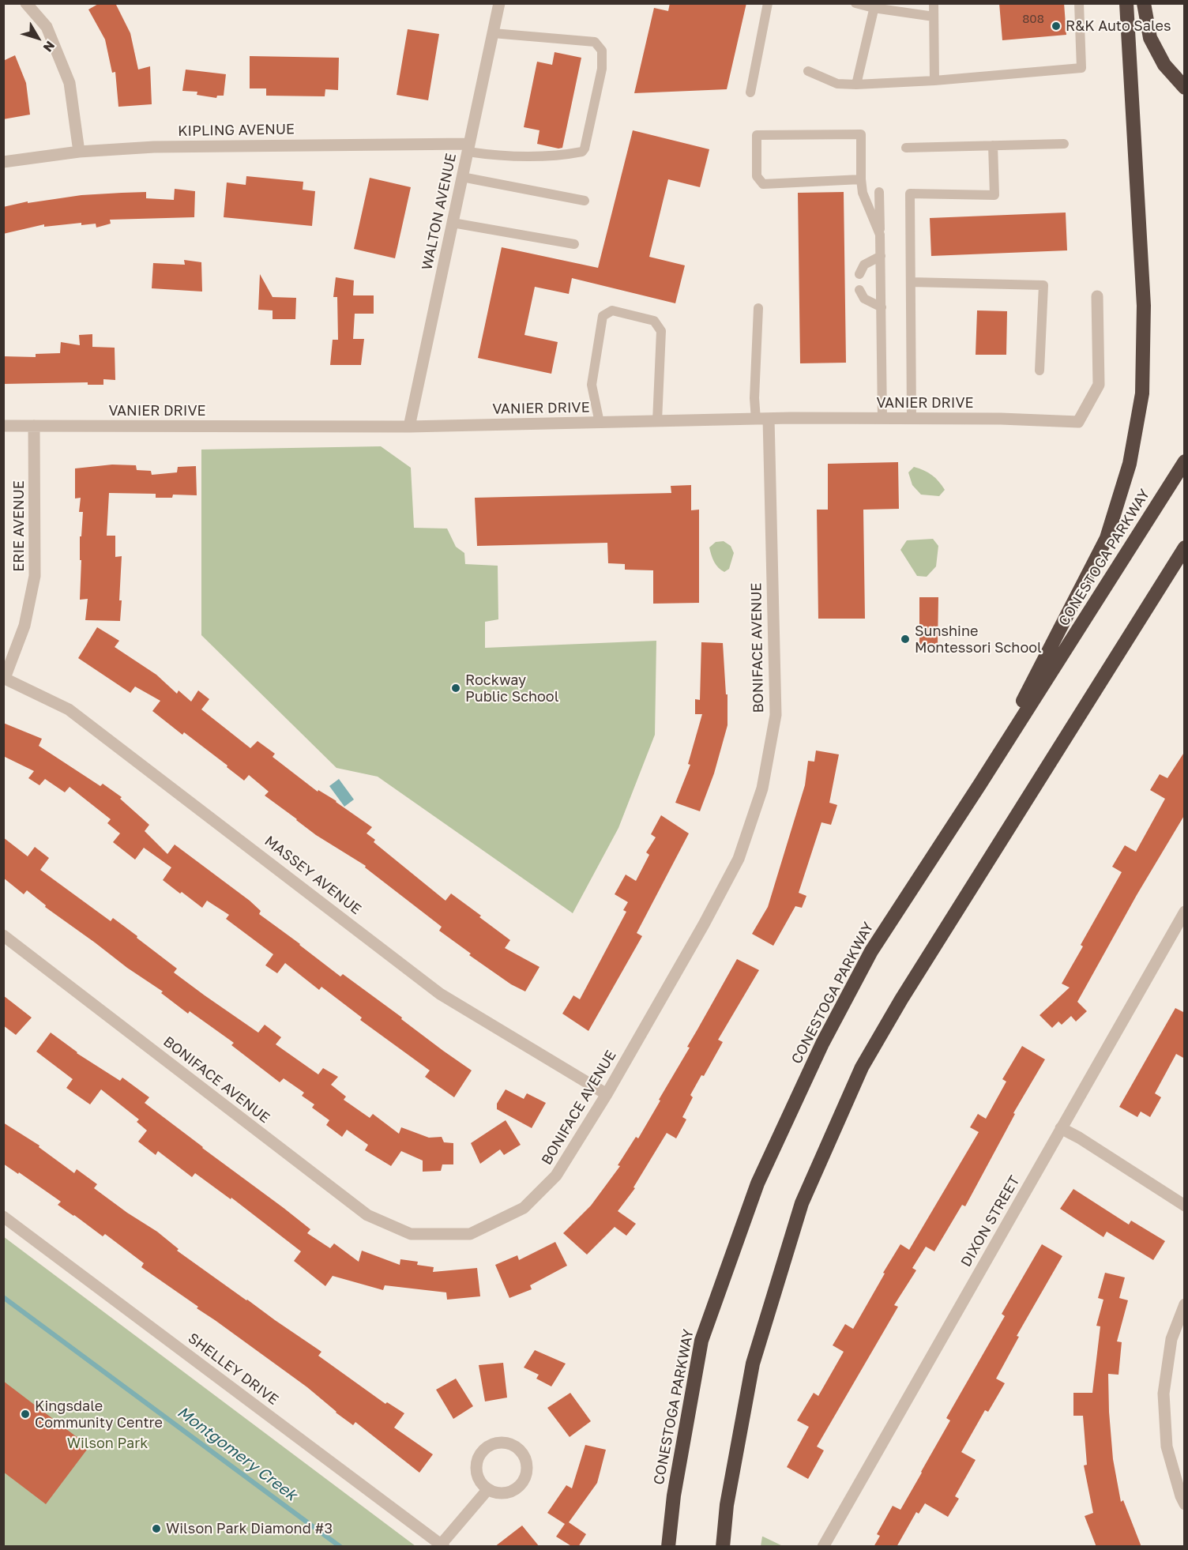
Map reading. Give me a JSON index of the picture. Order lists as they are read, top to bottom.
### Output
{
  "streets": {
    "highway": ["CONESTOGA PARKWAY"],
    "street": [
      "KIPLING AVENUE",
      "WALTON AVENUE",
      "VANIER DRIVE",
      "ERIE AVENUE",
      "BONIFACE AVENUE",
      "MASSEY AVENUE",
      "DIXON STREET",
      "SHELLEY DRIVE"
    ]
  },
  "crossings": [
    ["KIPLING AVENUE", "WALTON AVENUE"],
    ["WALTON AVENUE", "VANIER DRIVE"],
    ["VANIER DRIVE", "ERIE AVENUE"],
    ["VANIER DRIVE", "BONIFACE AVENUE"],
    ["ERIE AVENUE", "MASSEY AVENUE"],
    ["BONIFACE AVENUE", "MASSEY AVENUE"]
  ],
  "water": ["Montgomery Creek"],
  "parks": ["Wilson Park"],
  "places": [
    "R&K Auto Sales",
    "Sunshine Montessori School",
    "Rockway Public School",
    "Kingsdale Community Centre",
    "Wilson Park Diamond #3"
  ],
  "house_numbers": ["808"],
  "north": "bottom right"
}
